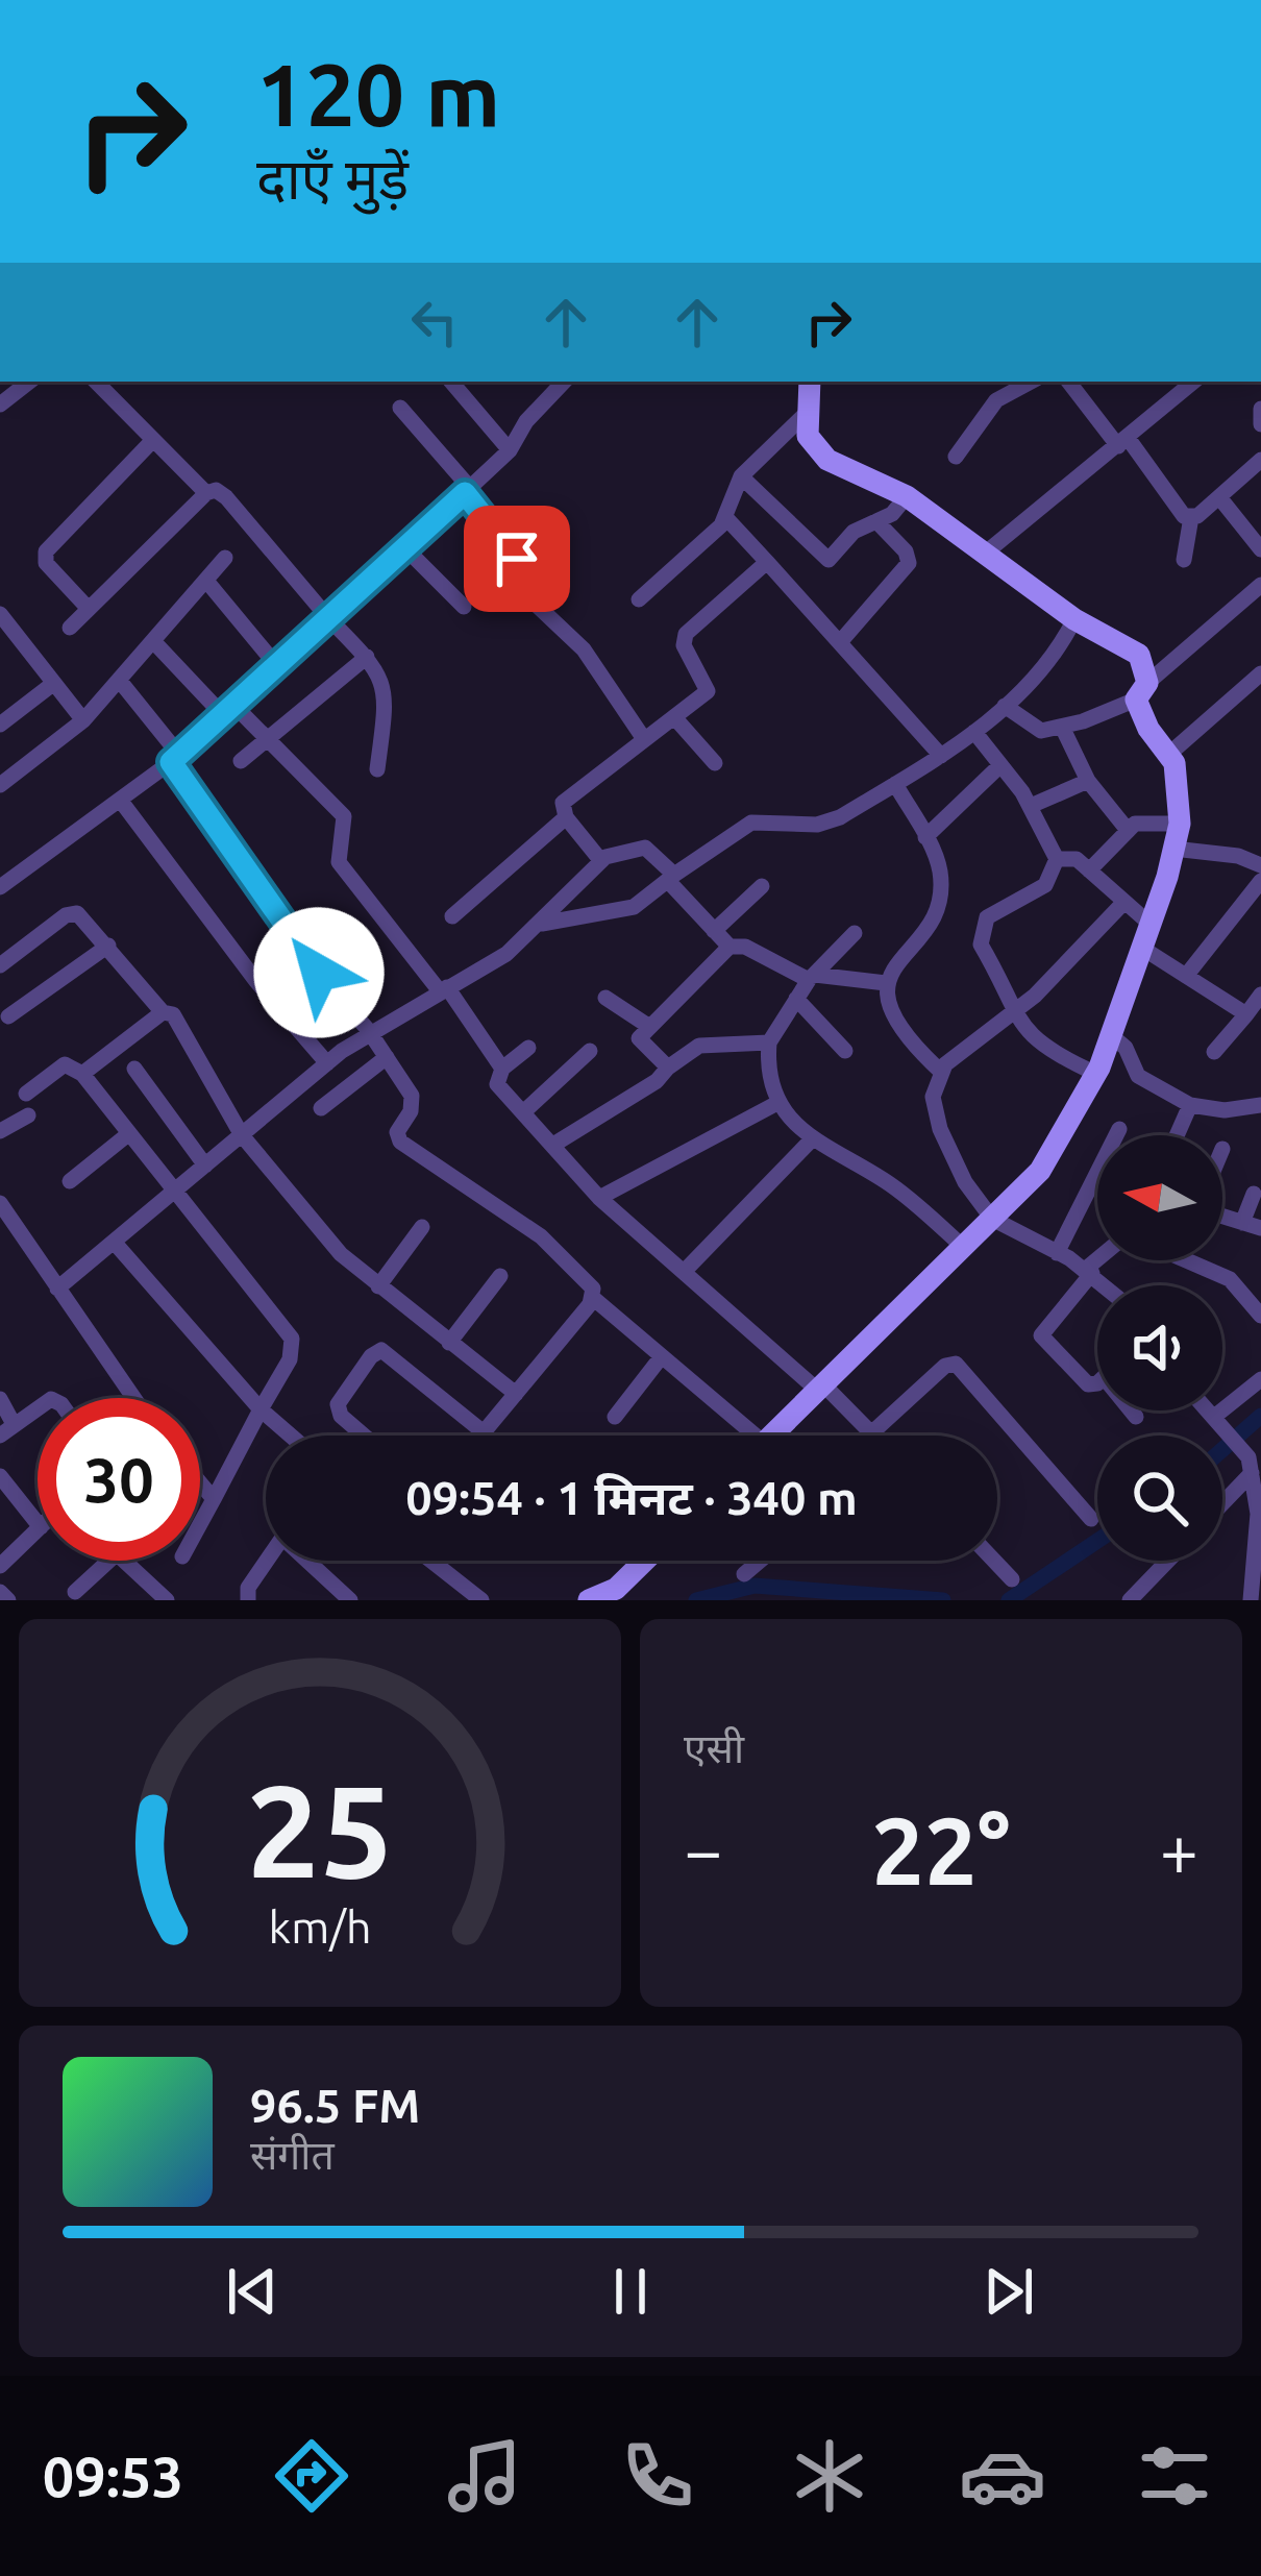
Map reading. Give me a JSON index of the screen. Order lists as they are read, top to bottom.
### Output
{
  "north": "left",
  "page": {
    "turn": ["120 m", "दाएँ मुड़ें"],
    "limit": "30",
    "trip": "09:54 · 1 मिनट · 340 m",
    "tile": "एसी",
    "heat": ["−", "22°", "+"],
    "song": ["96.5 FM", "संगीत"],
    "tabs": "09:53",
    "gauge": ["25", "km/h"]
  }
}
